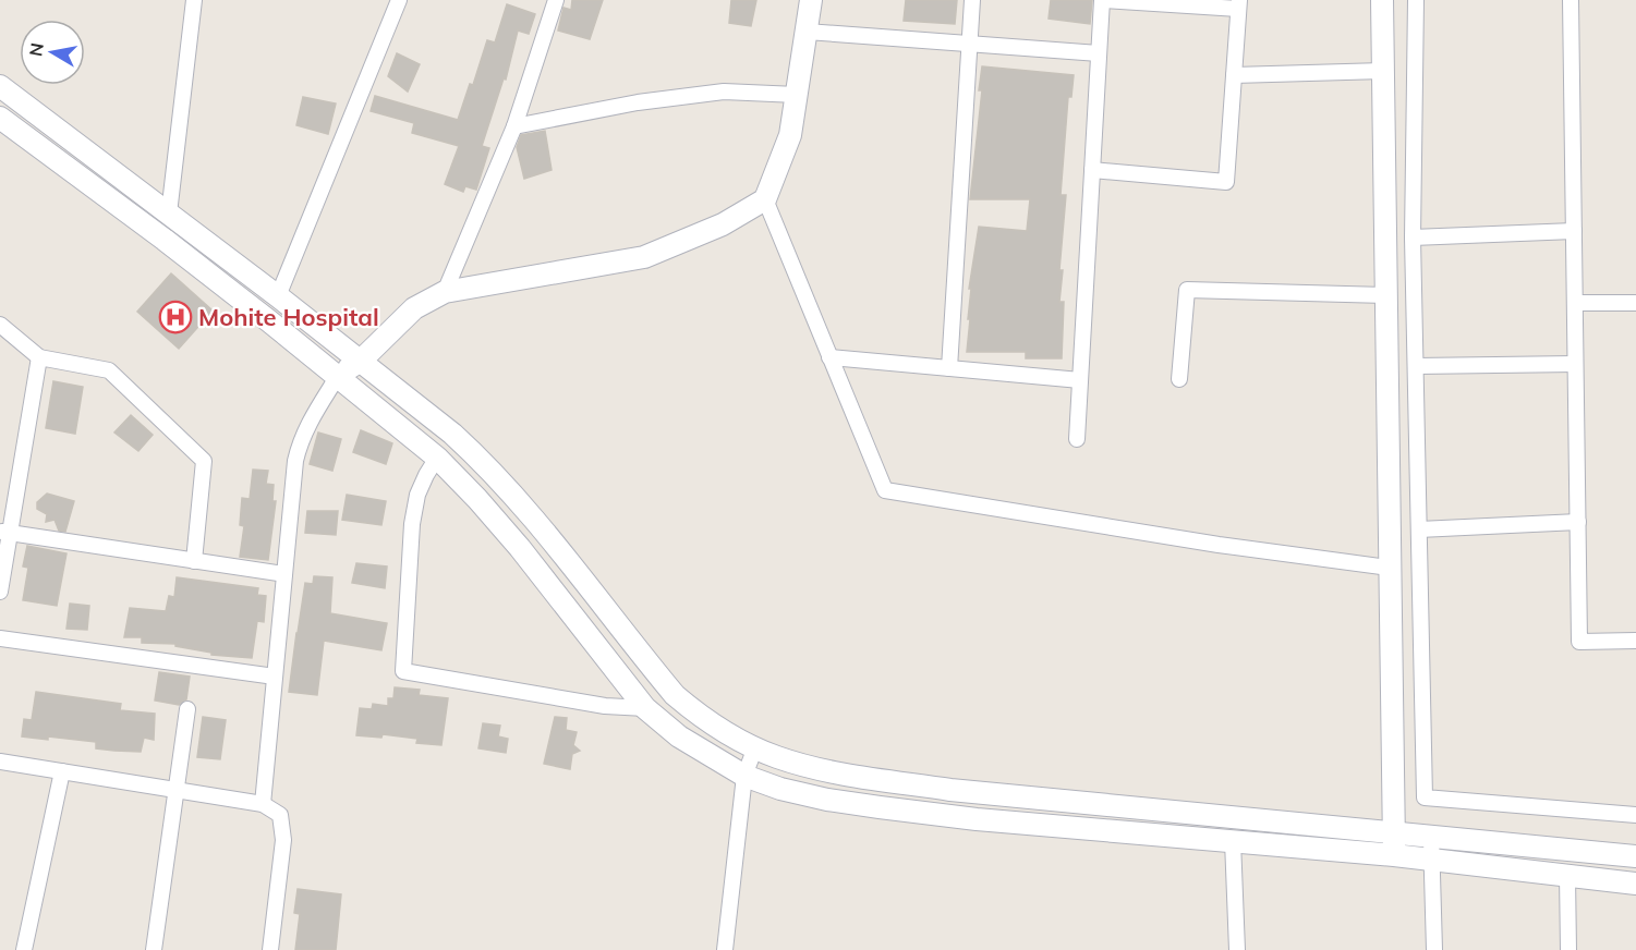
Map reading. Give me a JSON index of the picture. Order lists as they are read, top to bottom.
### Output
{
  "places": {
    "hospital": ["Mohite Hospital"]
  },
  "north": "left"
}
